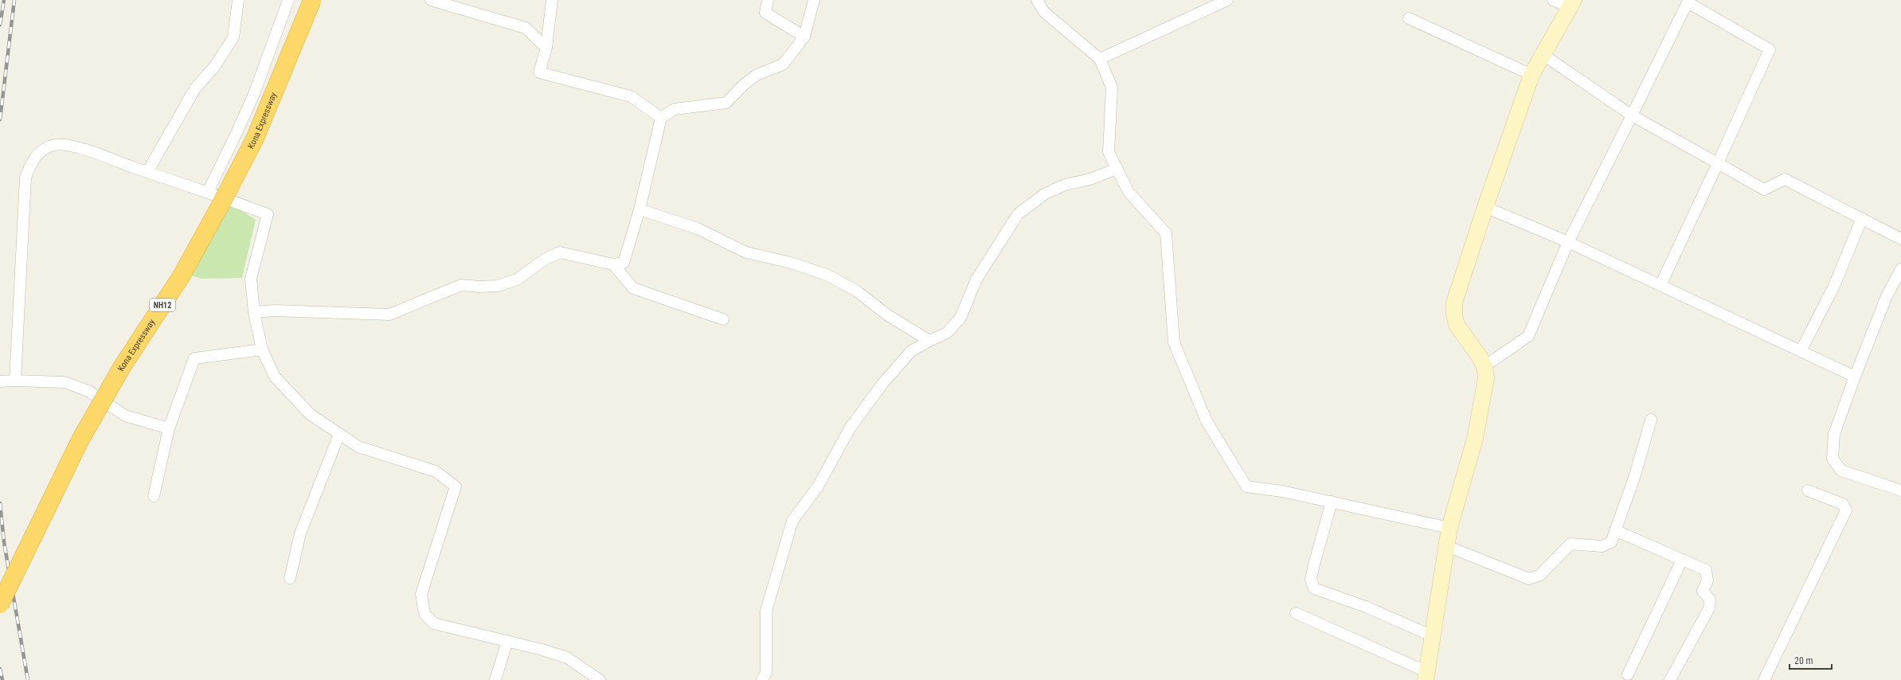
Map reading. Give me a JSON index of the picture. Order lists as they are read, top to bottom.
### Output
{
  "streets": {
    "highway": ["Kona Expressway", "NH12"]
  },
  "scale_bar": "20 m"
}
